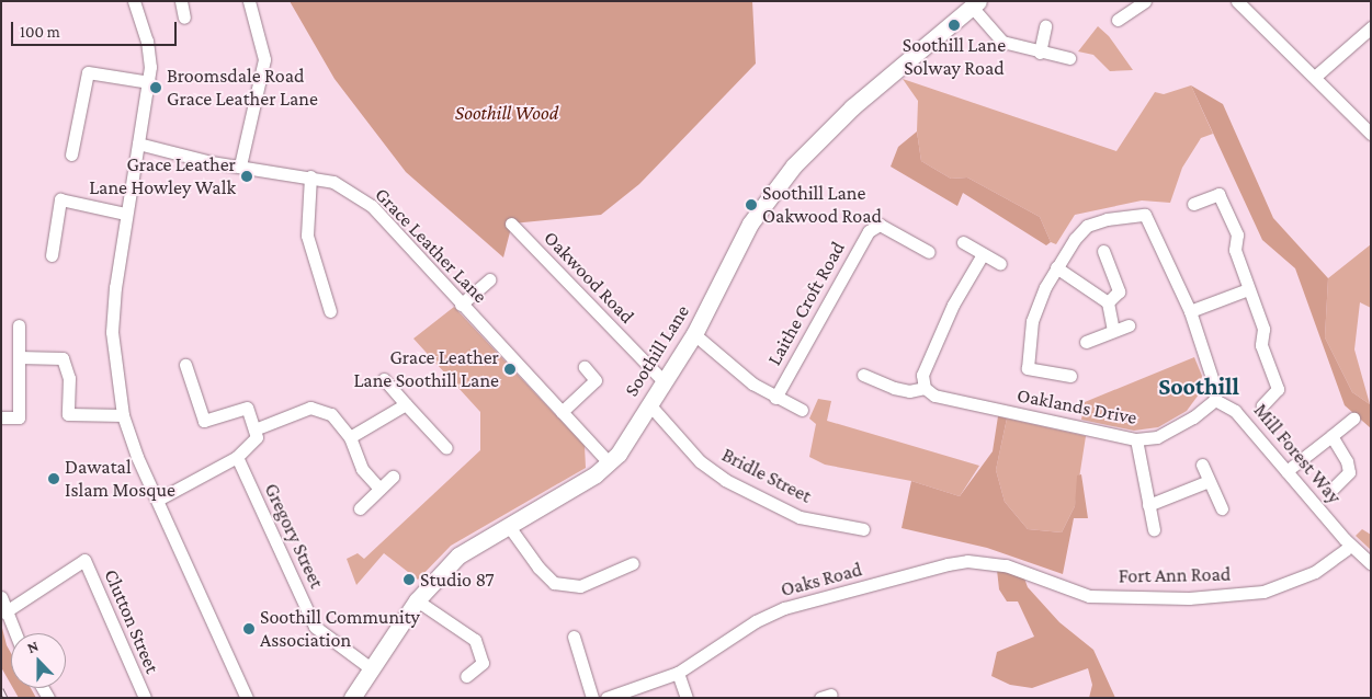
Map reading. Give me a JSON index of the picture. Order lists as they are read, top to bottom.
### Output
{
  "streets": {
    "main road": ["Soothill Lane"],
    "street": [
      "Grace Leather Lane",
      "Oakwood Road",
      "Laithe Croft Road",
      "Oaklands Drive",
      "Mill Forest Way",
      "Bridle Street",
      "Gregory Street",
      "Fort Ann Road",
      "Oaks Road",
      "Clutton Street"
    ]
  },
  "crossings": [
    ["Grace Leather Lane", "Soothill Lane"],
    ["Oakwood Road", "Soothill Lane"],
    ["Soothill Lane", "Bridle Street"],
    ["Soothill Lane", "Gregory Street"],
    ["Oaklands Drive", "Mill Forest Way"],
    ["Fort Ann Road", "Oaks Road"]
  ],
  "districts": ["Soothill"],
  "parks": ["Soothill Wood"],
  "places": [
    "Soothill Lane Solway Road",
    "Broomsdale Road Grace Leather Lane",
    "Grace Leather Lane Howley Walk",
    "Soothill Lane Oakwood Road",
    "Grace Leather Lane Soothill Lane",
    "Dawatal Islam Mosque",
    "Studio 87",
    "Soothill Community Association"
  ],
  "scale_bar": "100 m",
  "north": "top"
}
